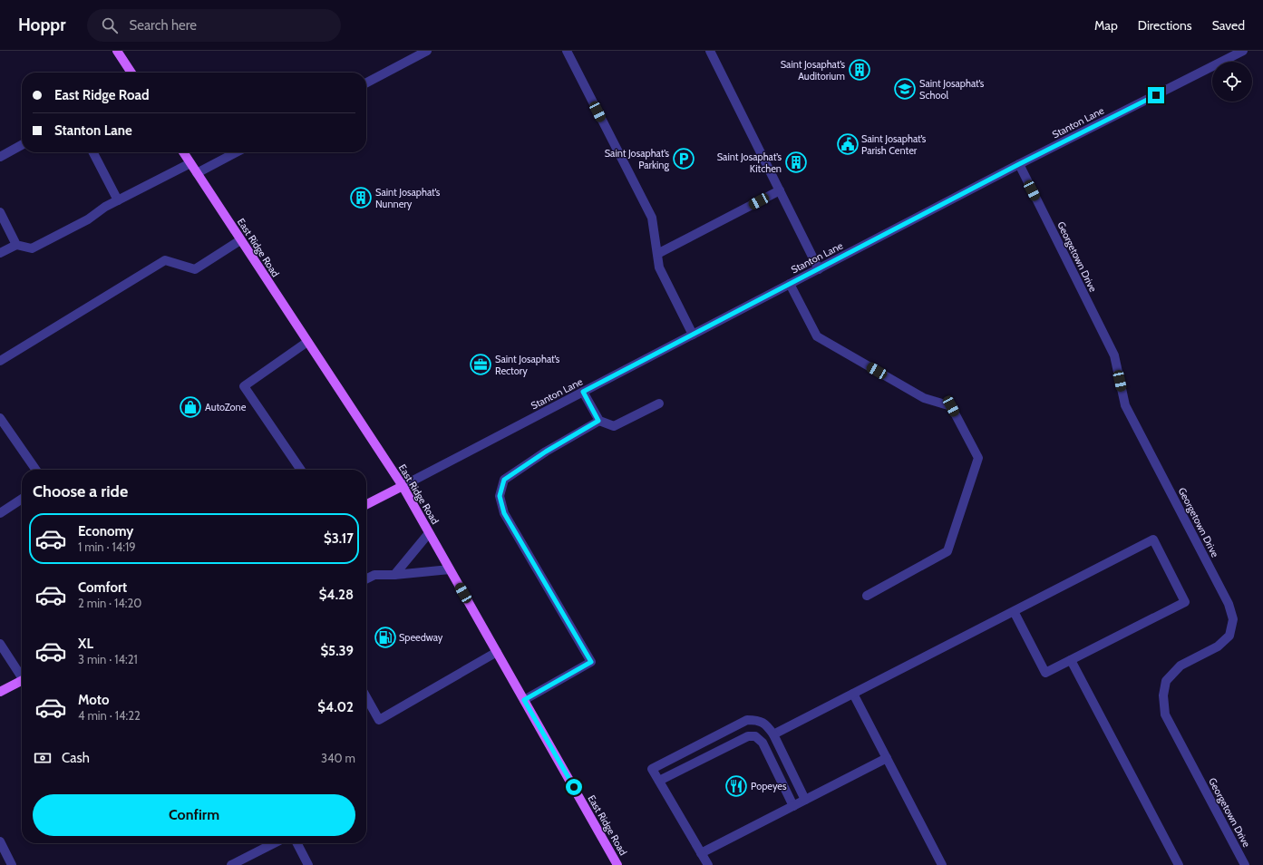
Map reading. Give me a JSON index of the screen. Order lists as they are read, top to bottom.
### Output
{
  "streets": {
    "main road": ["East Ridge Road"],
    "street": ["Stanton Lane", "Georgetown Drive"]
  },
  "crossings": [
    ["Stanton Lane", "East Ridge Road"],
    ["Stanton Lane", "Georgetown Drive"]
  ],
  "places": {
    "building": ["Saint Josaphat’s Auditorium", "Saint Josaphat’s Kitchen", "Saint Josaphat’s Nunnery"],
    "school or university": ["Saint Josaphat’s School"],
    "public building": ["Saint Josaphat’s Parish Center"],
    "parking": ["Saint Josaphat’s Parking"],
    "office": ["Saint Josaphat’s Rectory"],
    "shop": ["AutoZone"],
    "fuel station": ["Speedway"],
    "restaurant": ["Popeyes"]
  },
  "page": {
    "header": "Hoppr",
    "search": "Search here",
    "nav": ["Map", "Directions", "Saved"],
    "banner": ["East Ridge Road", "Stanton Lane"],
    "heading": "Choose a ride",
    "list": [
      {
        "name": "Economy",
        "note": "1 min · 14:19",
        "value": "$3.17"
      },
      {
        "name": "Comfort",
        "note": "2 min · 14:20",
        "value": "$4.28"
      },
      {
        "name": "XL",
        "note": "3 min · 14:21",
        "value": "$5.39"
      },
      {
        "name": "Moto",
        "note": "4 min · 14:22",
        "value": "$4.02"
      }
    ],
    "pay": ["Cash", "340 m"],
    "buttons": "Confirm"
  }
}
